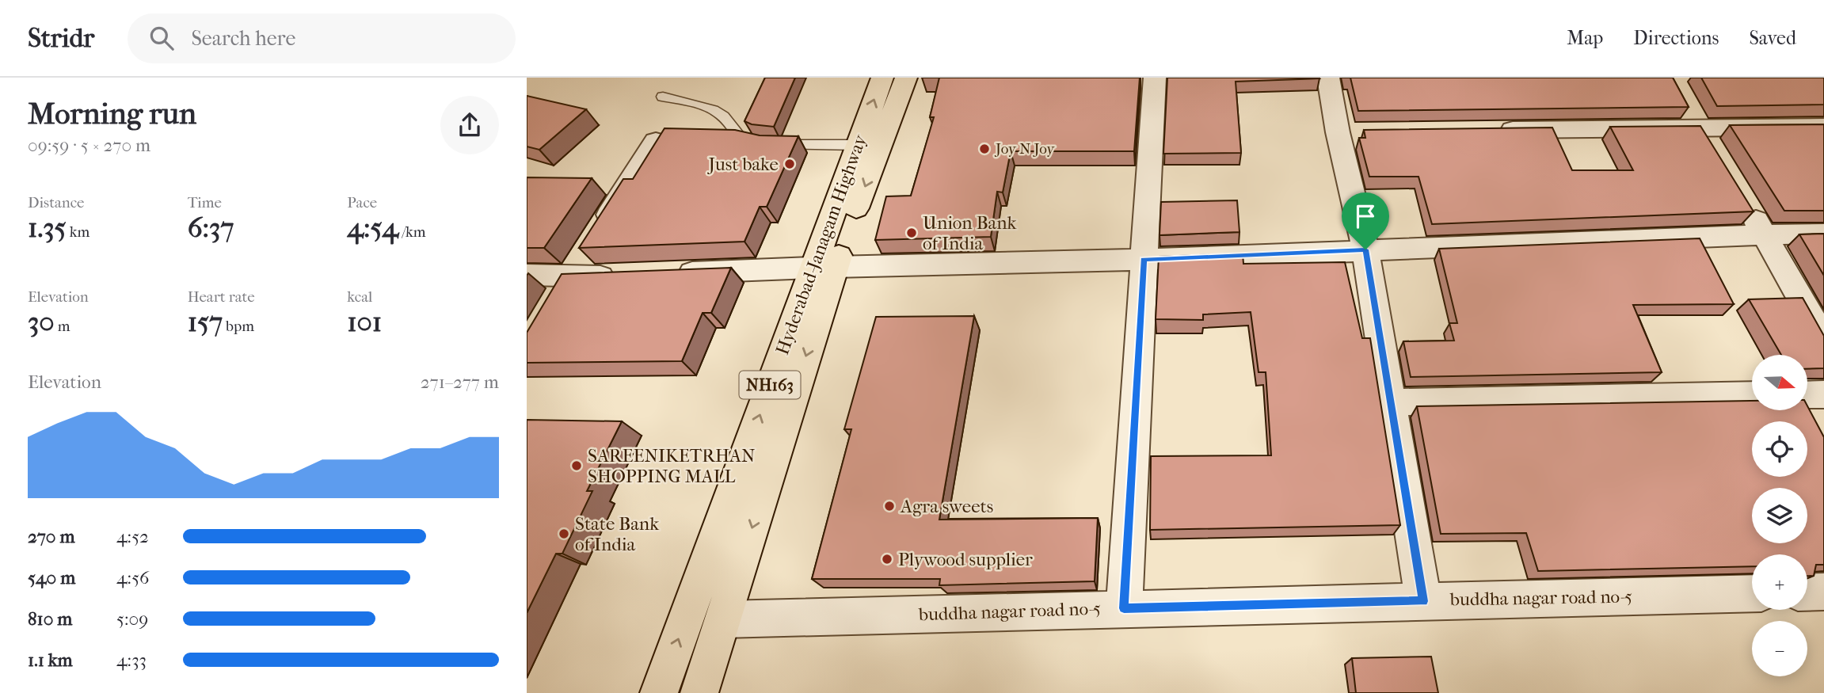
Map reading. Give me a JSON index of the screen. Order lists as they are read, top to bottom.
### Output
{
  "streets": {
    "highway": ["Hyderabad-Janagam Highway", "NH163"],
    "street": ["buddha nagar road no-5"]
  },
  "crossings": [
    ["Hyderabad-Janagam Highway", "buddha nagar road no-5"]
  ],
  "places": [
    "Joy N Joy",
    "Just bake",
    "Union Bank of India",
    "SAREENIKETRHAN SHOPPING MALL",
    "Agra sweets",
    "State Bank of India",
    "Plywood supplier"
  ],
  "north": "right",
  "page": {
    "header": "Stridr",
    "search": "Search here",
    "nav": ["Map", "Directions", "Saved"],
    "heading": ["Morning run", "09:59 · 5 × 270 m"],
    "stats": [
      ["Distance", "1.35 km"],
      ["Time", "6:37"],
      ["Pace", "4:54 /km"],
      ["Elevation", "30 m"],
      ["Heart rate", "157 bpm"],
      ["kcal", "101"]
    ],
    "map_buttons": ["+", "−"],
    "chart": ["Elevation", "271–277 m"],
    "list": [
      {
        "name": "270 m",
        "note": "4:52"
      },
      {
        "name": "540 m",
        "note": "4:56"
      },
      {
        "name": "810 m",
        "note": "5:09"
      },
      {
        "name": "1.1 km",
        "note": "4:33"
      }
    ]
  }
}
